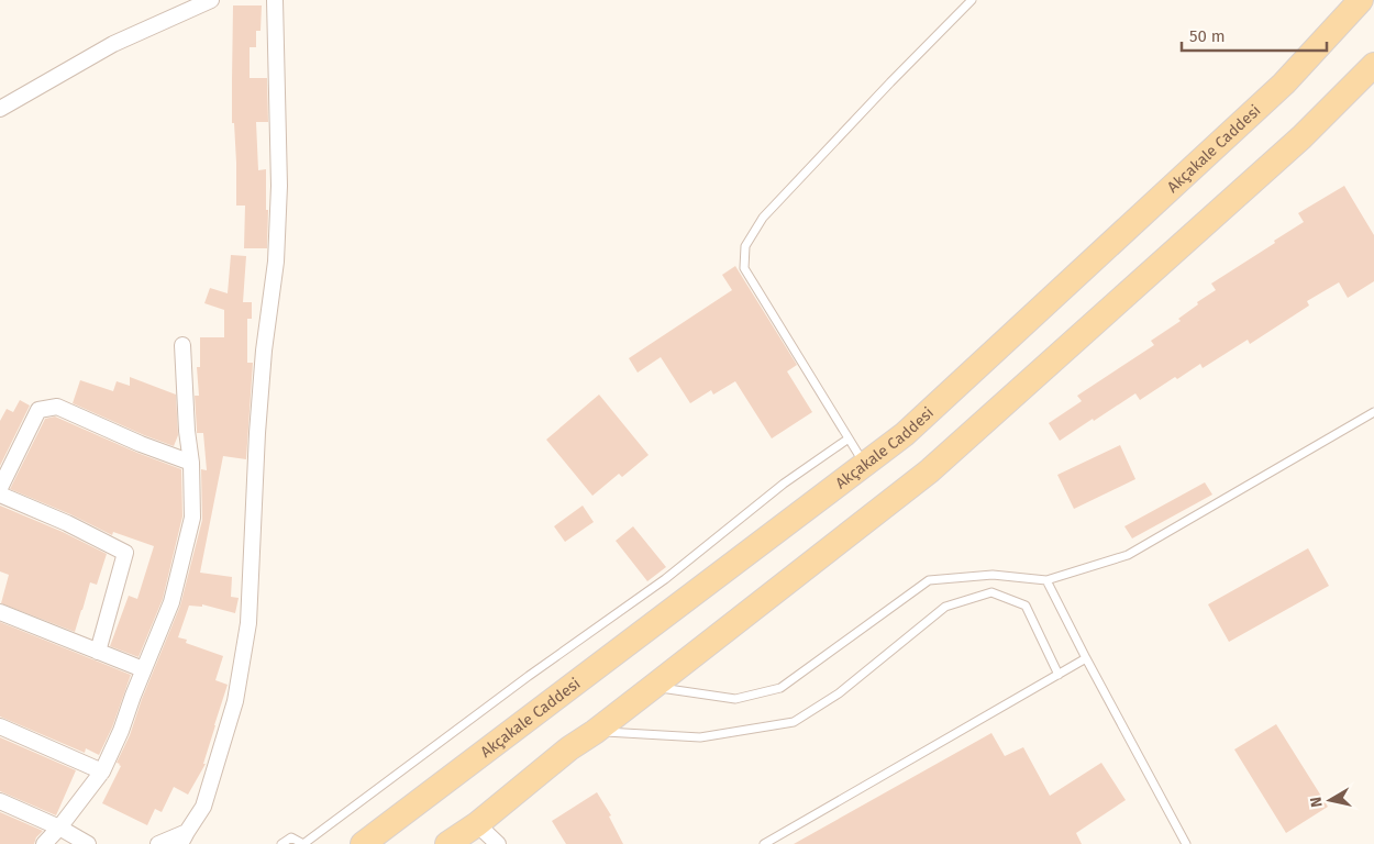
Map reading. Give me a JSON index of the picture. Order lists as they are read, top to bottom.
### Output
{
  "streets": {
    "main road": ["Akçakale Caddesi"]
  },
  "scale_bar": "50 m",
  "north": "left"
}
